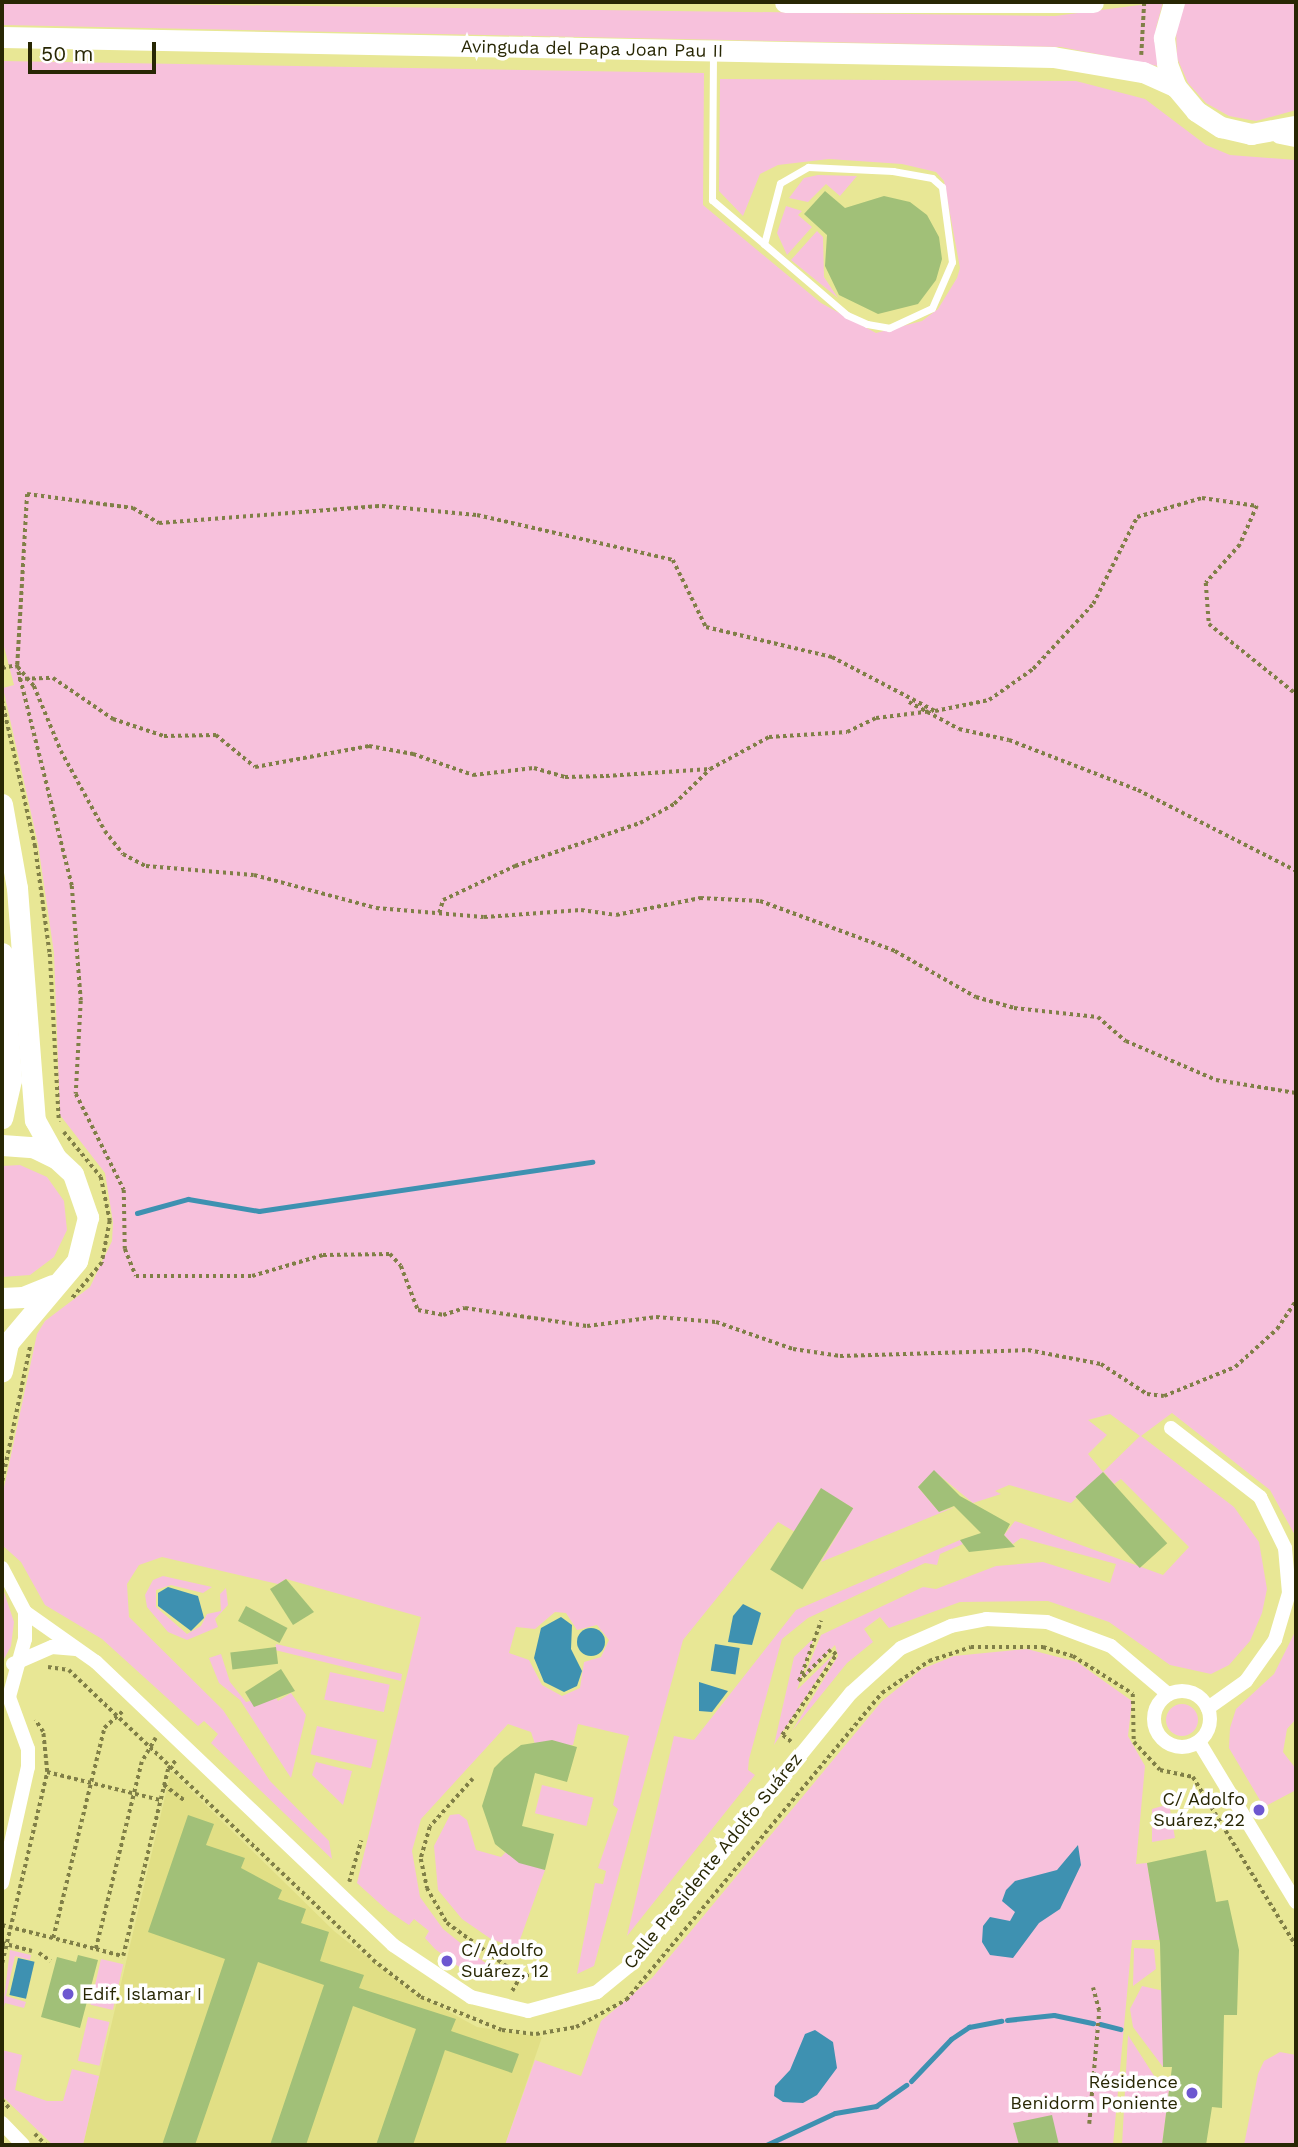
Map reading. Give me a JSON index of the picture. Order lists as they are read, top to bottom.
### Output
{
  "streets": {
    "main road": ["Avinguda del Papa Joan Pau II"],
    "street": ["Calle Presidente Adolfo Suárez"]
  },
  "places": [
    "C/ Adolfo Suárez, 22",
    "C/ Adolfo Suárez, 12",
    "Edif. Islamar I",
    "Résidence Benidorm Poniente"
  ],
  "scale_bar": "50 m"
}
